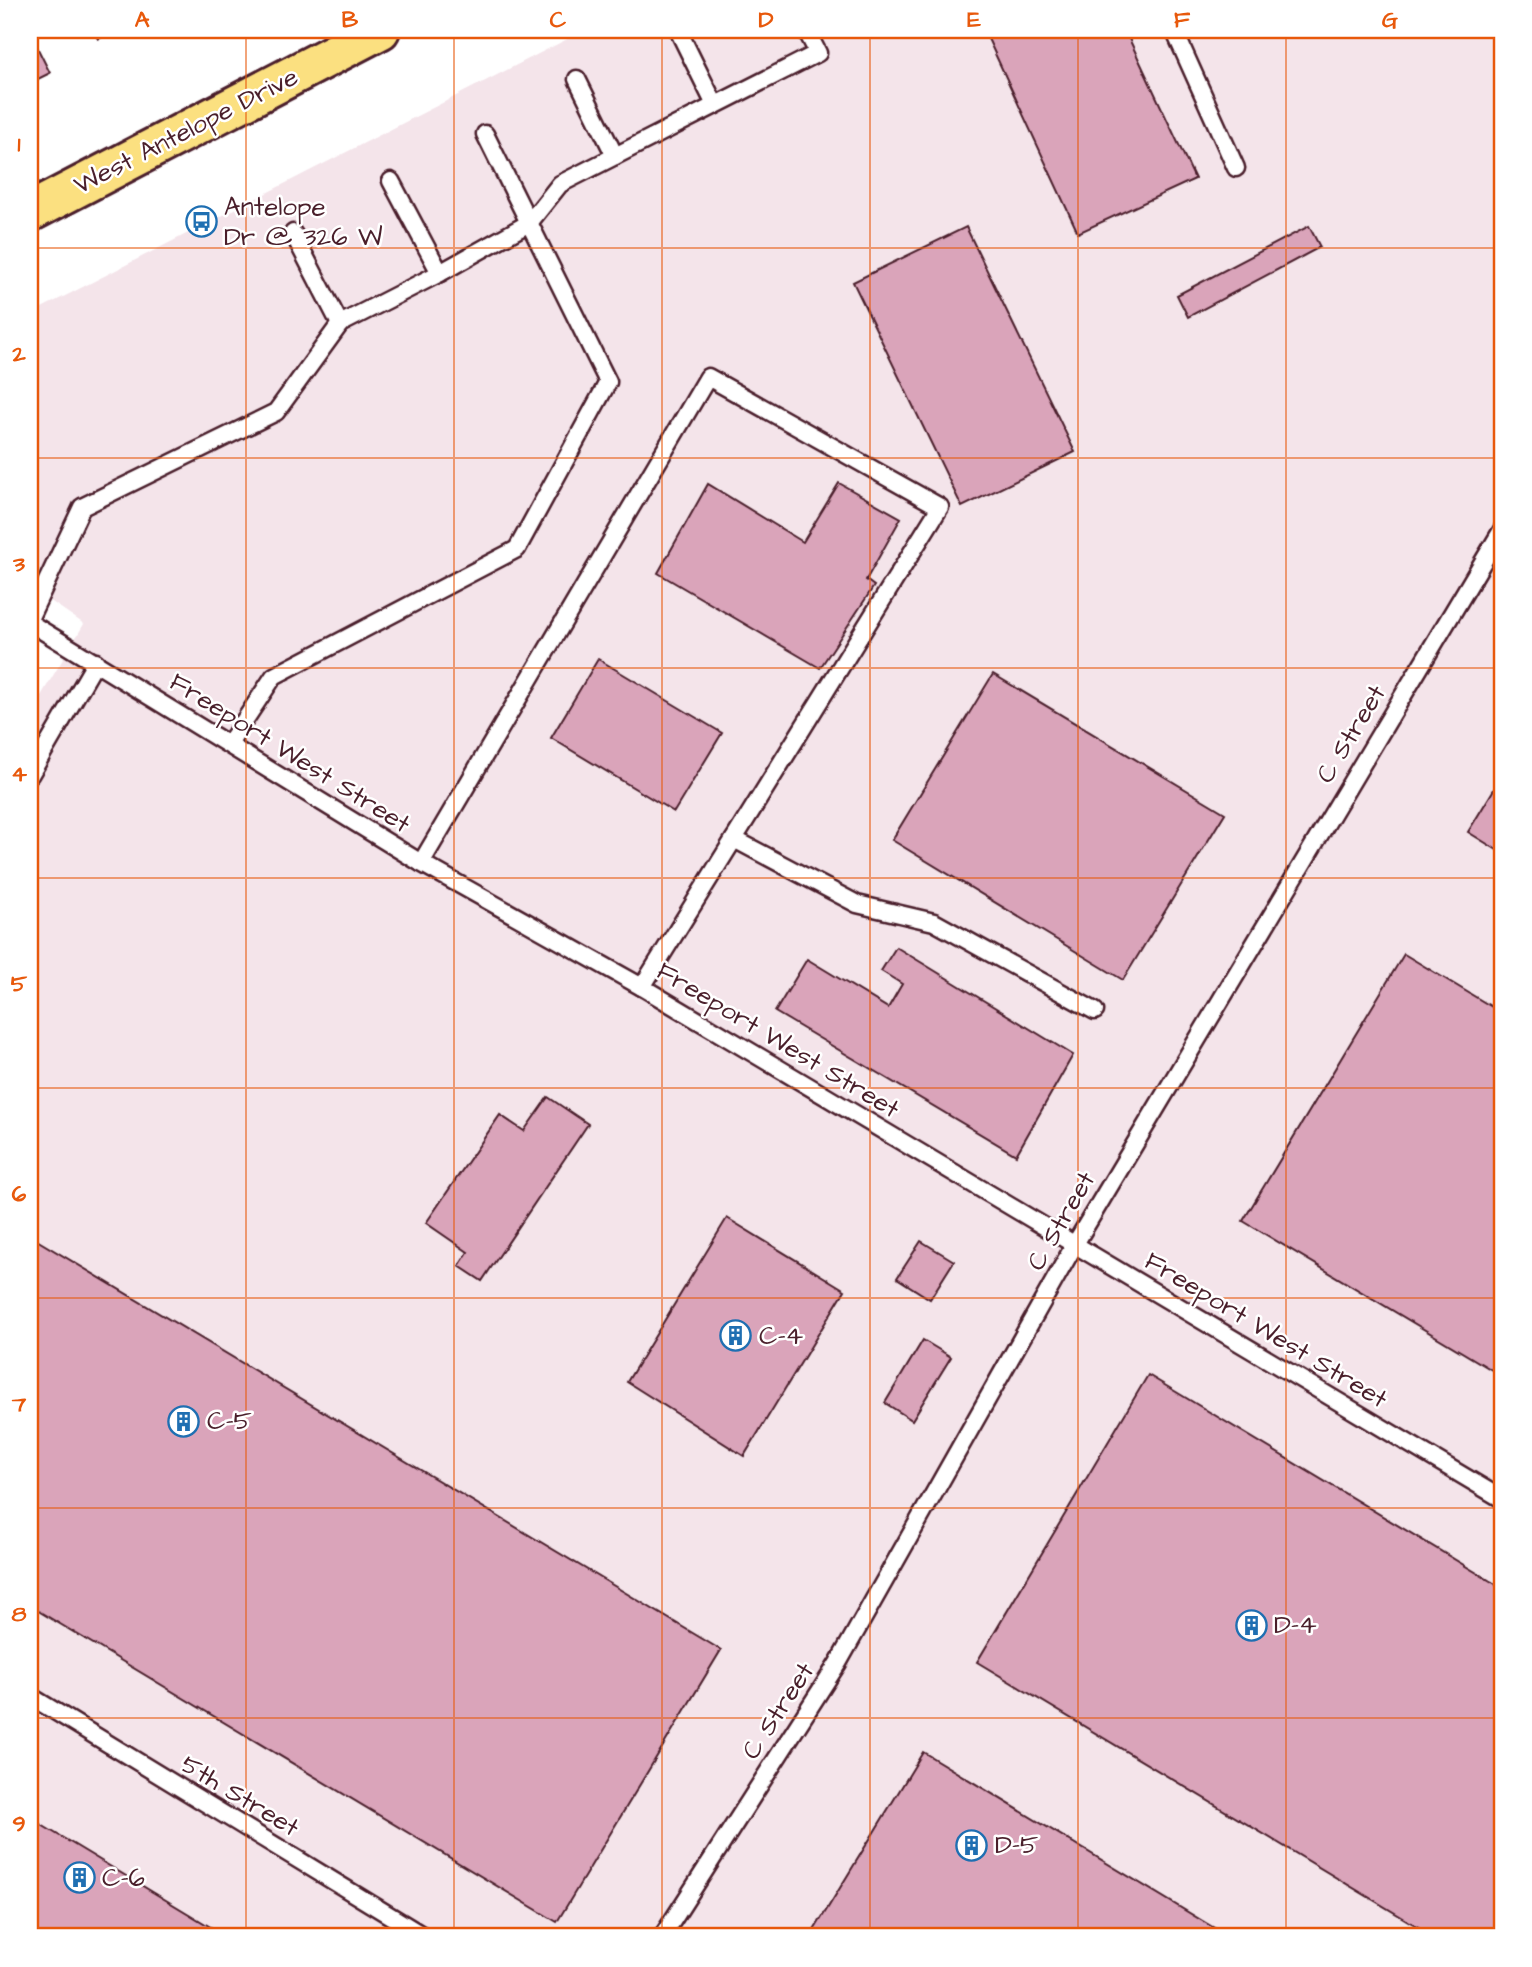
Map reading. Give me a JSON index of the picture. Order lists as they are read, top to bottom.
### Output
{
  "streets": {
    "main road": ["West Antelope Drive"],
    "lane": ["C Street", "Freeport West Street", "5th Street"]
  },
  "crossings": [
    ["C Street", "Freeport West Street"]
  ],
  "places": {
    "bus stop": ["Antelope Dr @ 326 W"],
    "building": [
      "C-4",
      "C-5",
      "D-4",
      "D-5",
      "C-6"
    ]
  },
  "grid": {
    "columns": [
      "A",
      "B",
      "C",
      "D",
      "E",
      "F",
      "G"
    ],
    "rows": [
      "1",
      "2",
      "3",
      "4",
      "5",
      "6",
      "7",
      "8",
      "9"
    ]
  }
}
